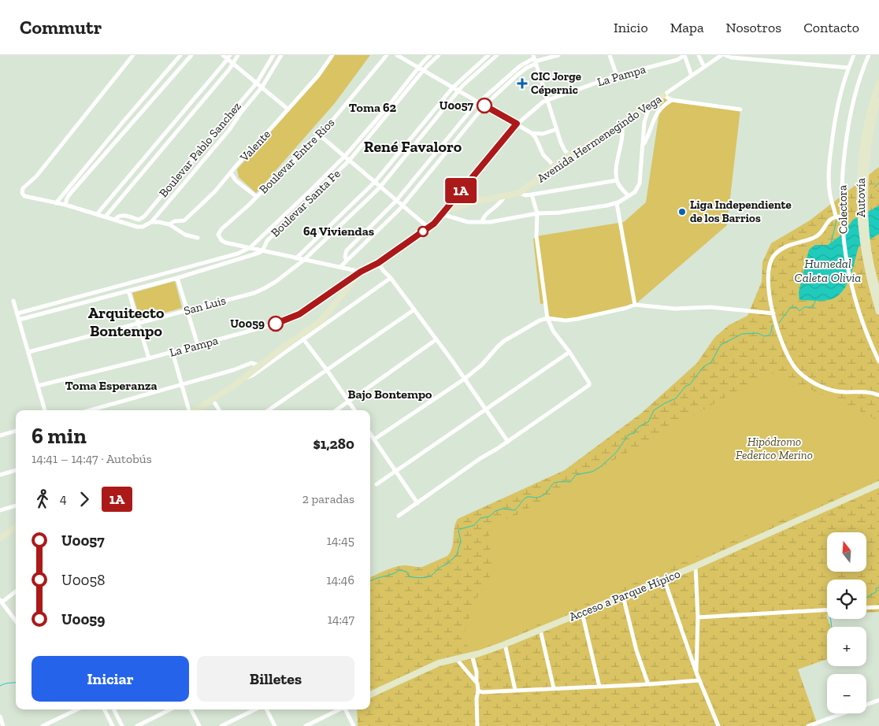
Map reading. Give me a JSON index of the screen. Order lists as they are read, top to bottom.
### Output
{
  "streets": {
    "street": [
      "La Pampa",
      "Avenida Hermenegindo Vega",
      "Valente",
      "Boulevar Pablo Sanchez",
      "Boulevar Entre Ríos",
      "Autovía",
      "Boulevar Santa Fe",
      "Colectora",
      "San Luis",
      "Acceso a Parque Hípico"
    ]
  },
  "crossings": [
    ["La Pampa", "Avenida Hermenegindo Vega"],
    ["Boulevar Entre Ríos", "Boulevar Santa Fe"]
  ],
  "districts": [
    "Toma 62",
    "René Favaloro",
    "64 Viviendas",
    "Arquitecto Bontempo",
    "Toma Esperanza",
    "Bajo Bontempo"
  ],
  "water": ["Humedal Caleta Olivia"],
  "parks": ["Hipódromo Federico Merino"],
  "places": {
    "health": ["CIC Jorge Cépernic"],
    "other": ["U0057", "Liga Independiente de los Barrios", "U0059"]
  },
  "lines": ["bus line 1A"],
  "north": "top",
  "page": {
    "header": "Commutr",
    "nav": [
      "Inicio",
      "Mapa",
      "Nosotros",
      "Contacto"
    ],
    "on_map": "1A",
    "heading": ["6 min", "14:41 – 14:47 · Autobús", "$1,280"],
    "legs": ["4", "1A", "2 paradas"],
    "list": [
      {
        "name": "U0057",
        "value": "14:45"
      },
      {
        "name": "U0058",
        "value": "14:46"
      },
      {
        "name": "U0059",
        "value": "14:47"
      }
    ],
    "map_buttons": ["+", "−"],
    "buttons": ["Iniciar", "Billetes"]
  }
}
